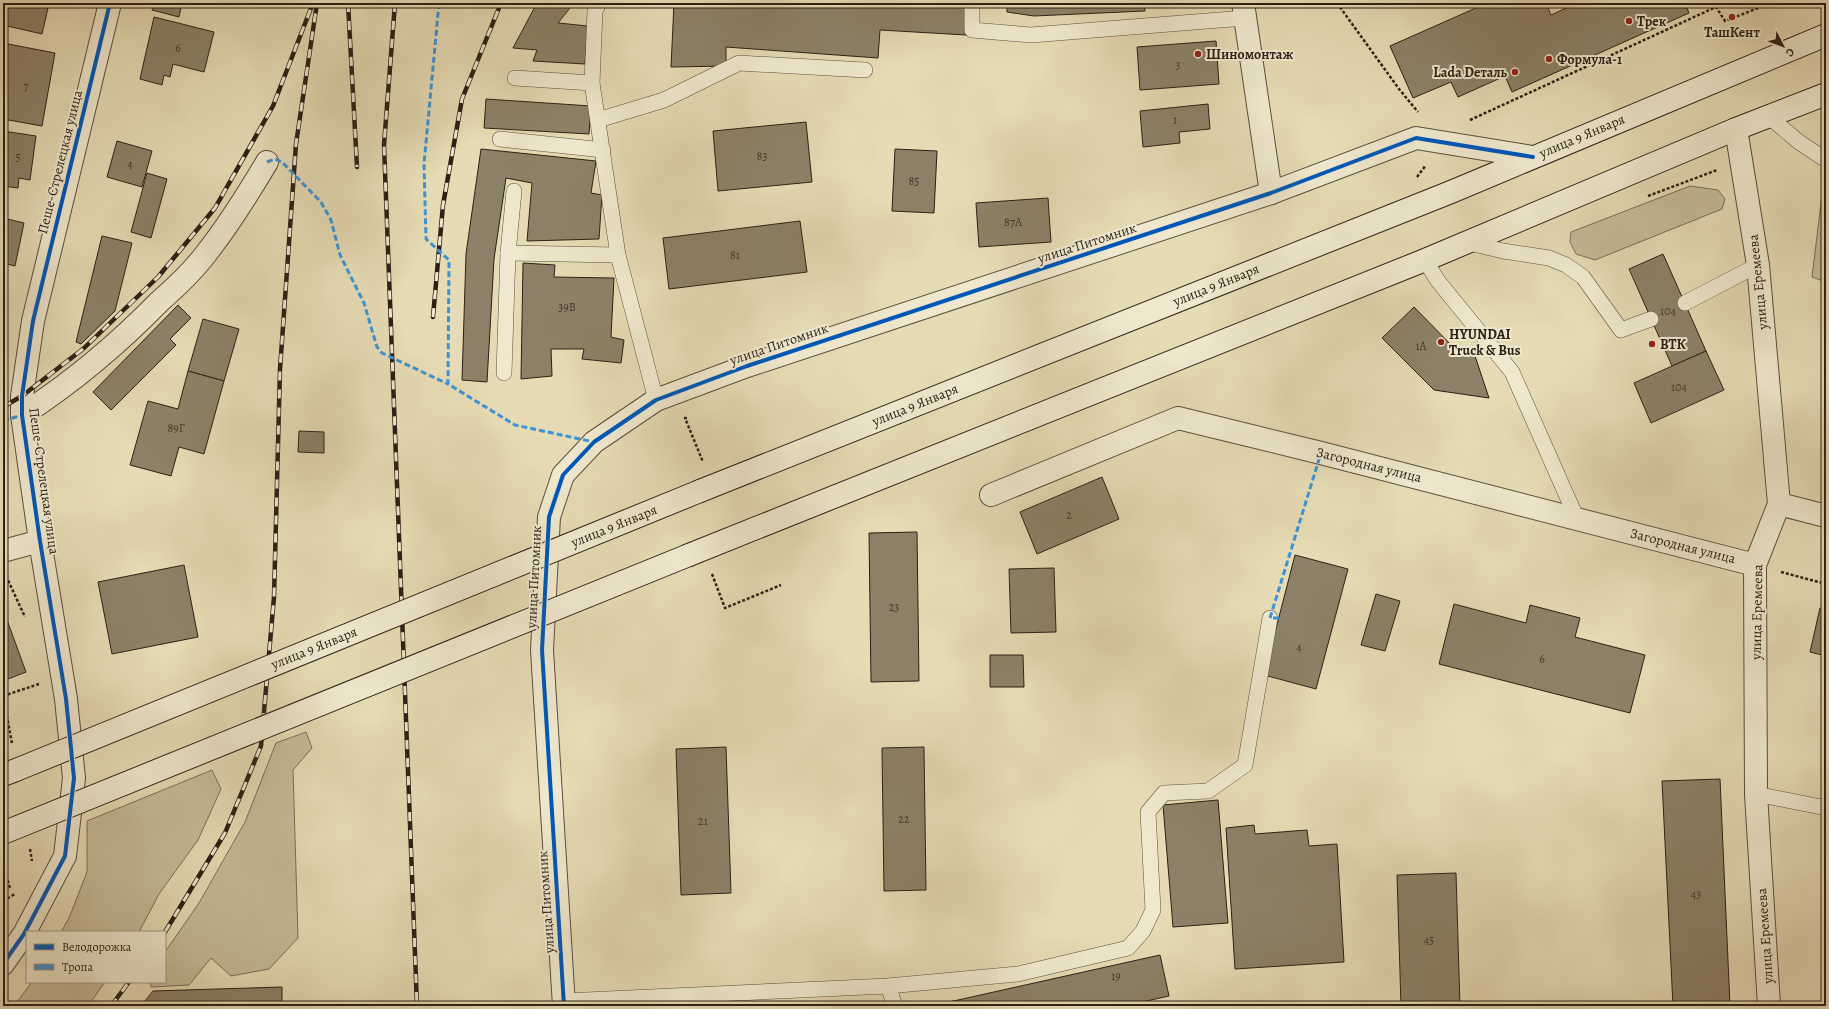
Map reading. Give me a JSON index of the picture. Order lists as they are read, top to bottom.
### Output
{
  "streets": {
    "street": [
      "улица 9 Января",
      "Пеше-Стрелецкая улица",
      "улица Питомник",
      "улица Еремеева",
      "Загородная улица"
    ]
  },
  "crossings": [
    ["улица 9 Января", "улица Питомник"],
    ["улица Еремеева", "Загородная улица"]
  ],
  "places": [
    "ТашКент",
    "Трек",
    "Шиномонтаж",
    "Формула-1",
    "Lada Dеталь",
    "HYUNDAI Truck & Bus",
    "ВТК"
  ],
  "house_numbers": [
    "6",
    "3",
    "7",
    "1",
    "83",
    "5",
    "4",
    "85",
    "87А",
    "81",
    "39В",
    "104",
    "1А",
    "104",
    "89Г",
    "2",
    "23",
    "4",
    "6",
    "22",
    "21",
    "43",
    "45",
    "19"
  ],
  "legend": ["Велодорожка", "Тропа"],
  "north": "bottom right"
}
